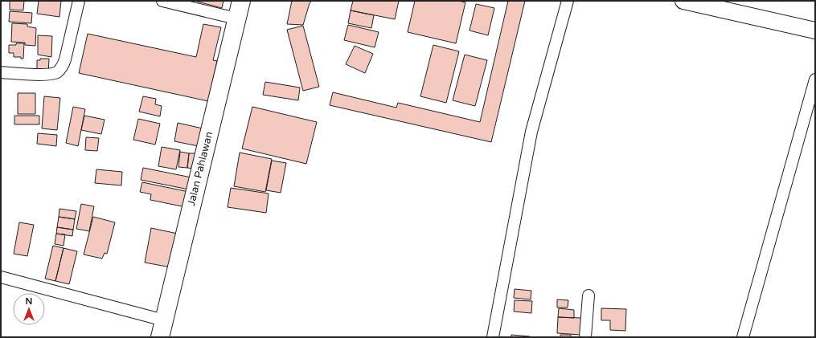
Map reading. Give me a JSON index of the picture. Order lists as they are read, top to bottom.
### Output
{
  "streets": {
    "highway": ["Jalan Pahlawan"]
  },
  "north": "top"
}
